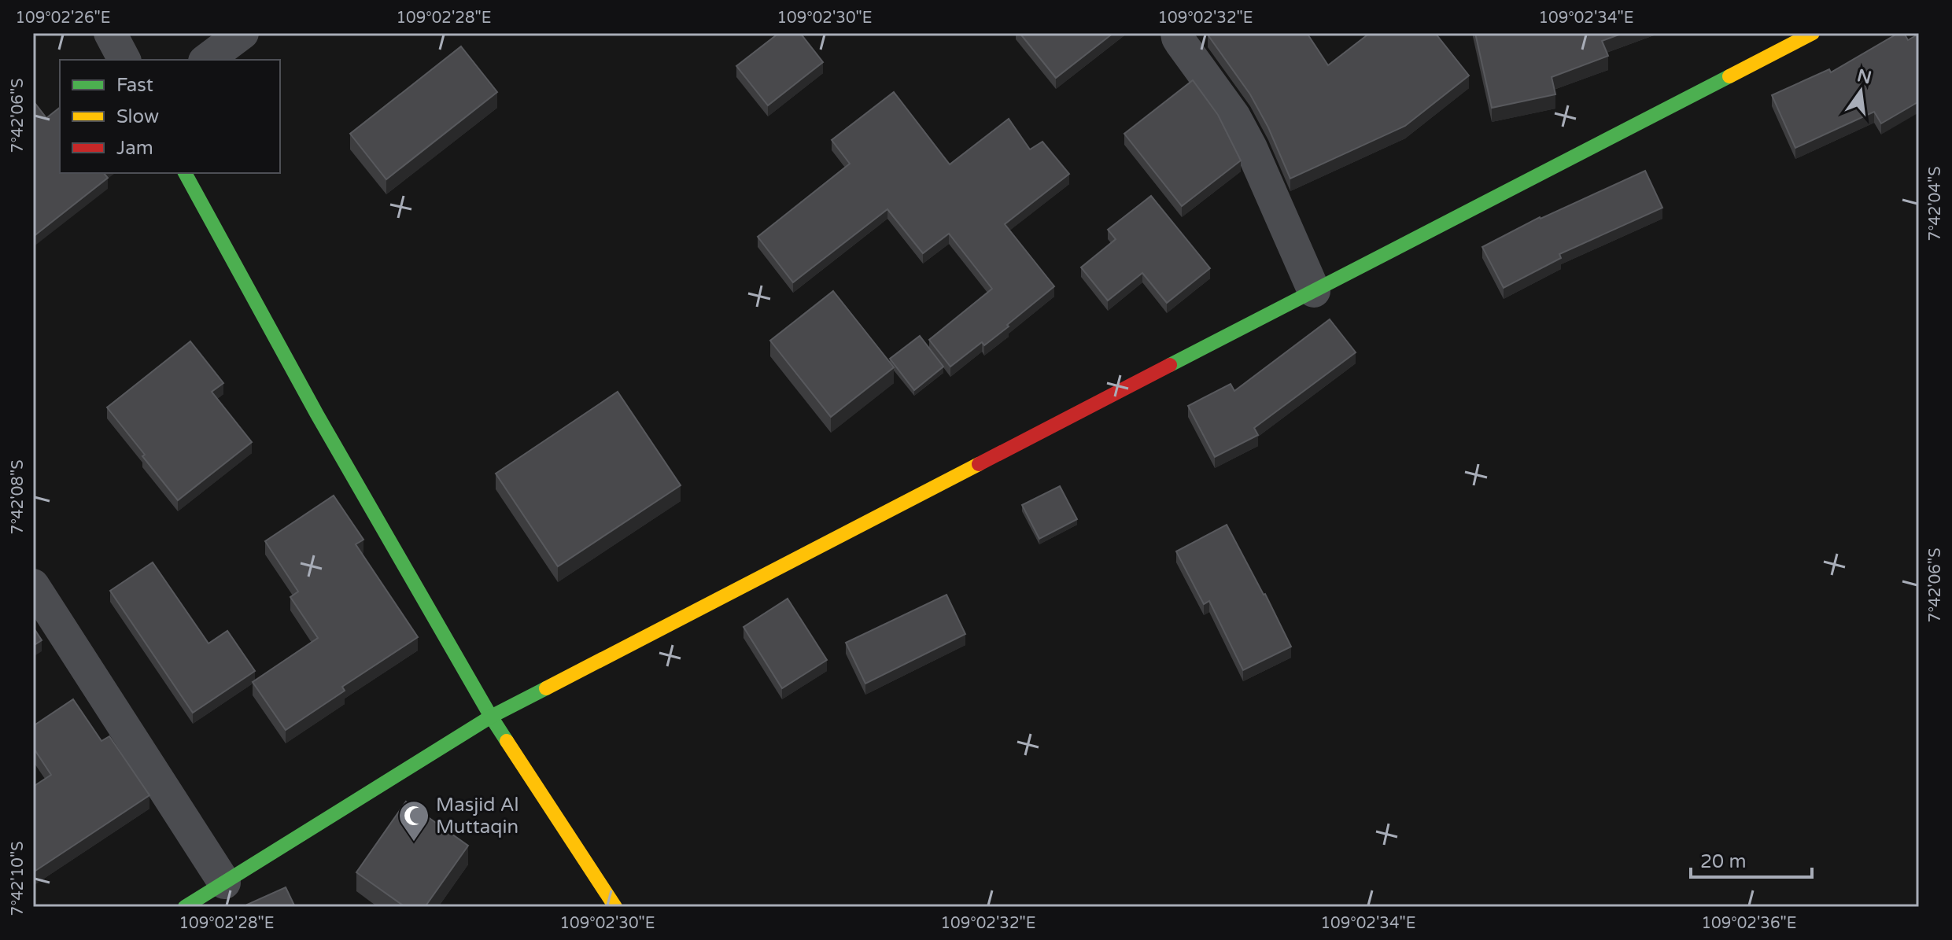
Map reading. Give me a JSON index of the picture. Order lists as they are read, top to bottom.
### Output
{
  "places": {
    "mosque": ["Masjid Al Muttaqin"]
  },
  "legend": ["Fast", "Slow", "Jam"],
  "scale_bar": "20 m",
  "north": "top",
  "coordinates": [
    "109°02'26\"E",
    "109°02'28\"E",
    "109°02'30\"E",
    "109°02'32\"E",
    "109°02'34\"E",
    "7°42'06\"S",
    "7°42'04\"S",
    "7°42'08\"S",
    "7°42'10\"S",
    "109°02'36\"E"
  ]
}
